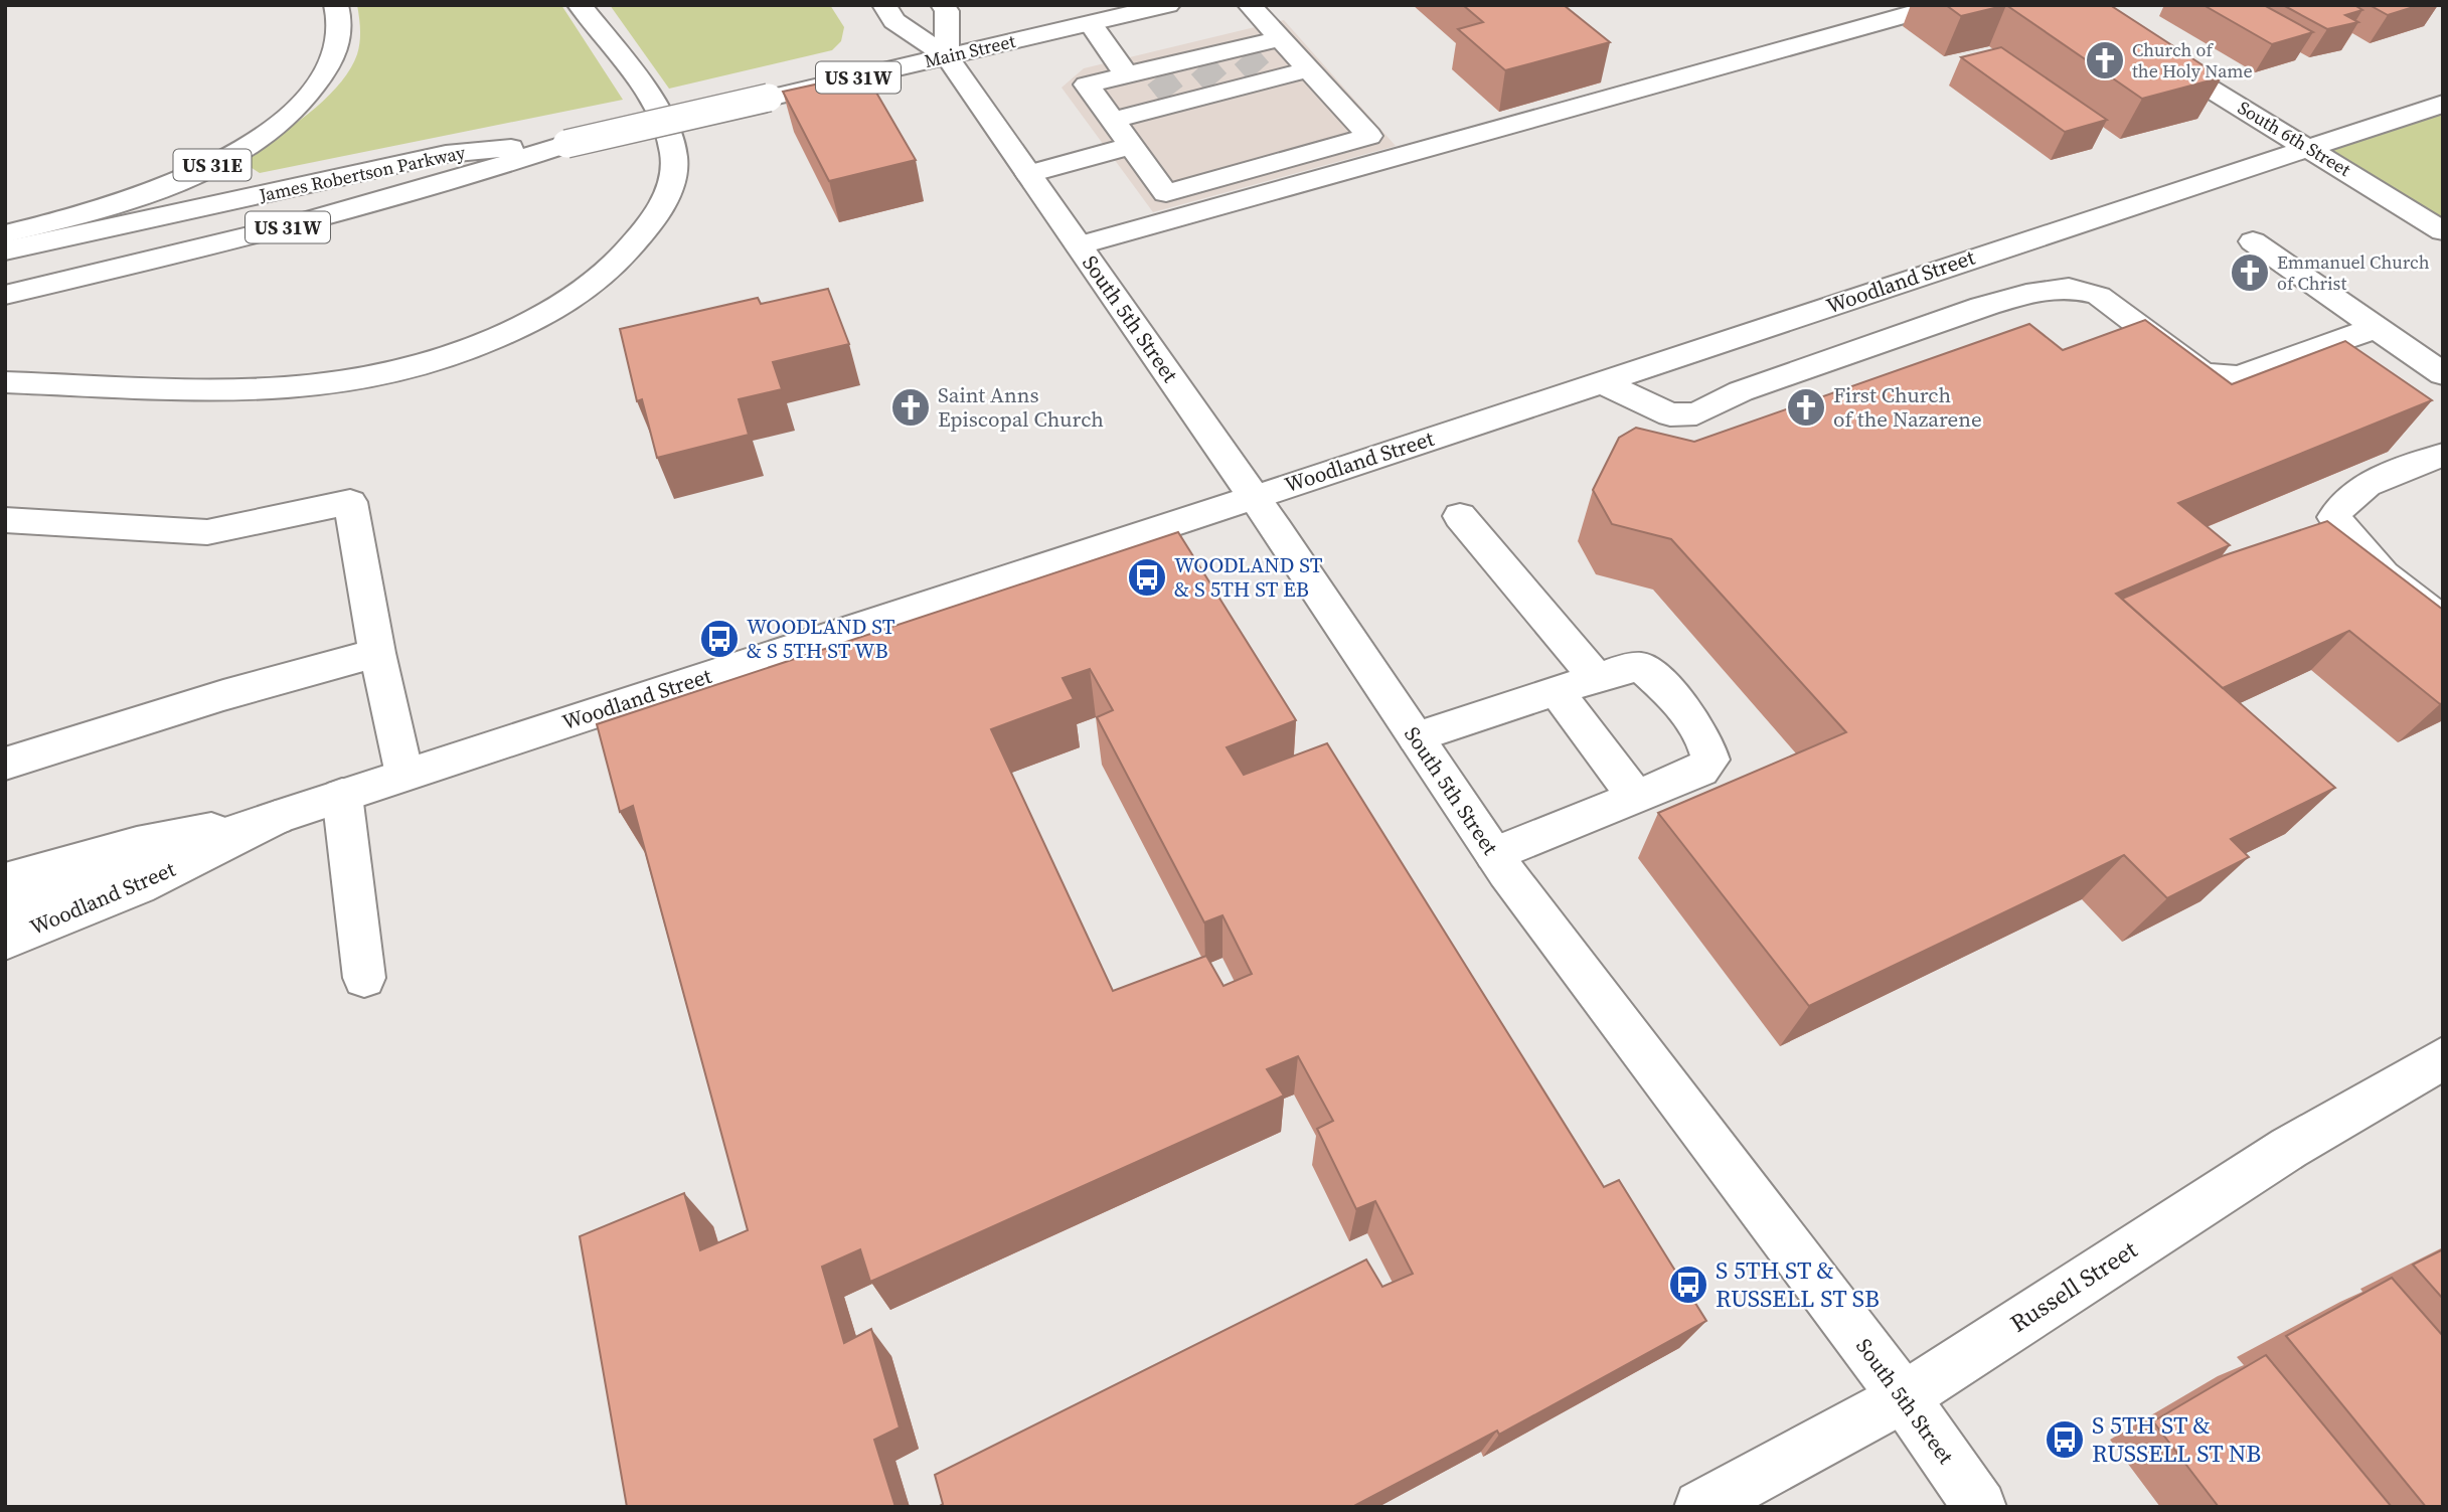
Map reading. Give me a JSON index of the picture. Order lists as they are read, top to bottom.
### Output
{
  "streets": {
    "main road": [
      "Main Street",
      "US 31W",
      "South 6th Street",
      "US 31E",
      "James Robertson Parkway",
      "Woodland Street",
      "South 5th Street",
      "Russell Street"
    ]
  },
  "crossings": [
    ["Main Street", "US 31W"],
    ["Main Street", "James Robertson Parkway"],
    ["Main Street", "South 5th Street"],
    ["US 31W", "South 5th Street"],
    ["South 6th Street", "Woodland Street"],
    ["Woodland Street", "South 5th Street"],
    ["South 5th Street", "Russell Street"]
  ],
  "places": {
    "church": [
      "Church of the Holy Name",
      "Emmanuel Church of Christ",
      "Saint Anns Episcopal Church",
      "First Church of the Nazarene"
    ],
    "bus stop": [
      "WOODLAND ST & S 5TH ST EB",
      "WOODLAND ST & S 5TH ST WB",
      "S 5TH ST & RUSSELL ST SB",
      "S 5TH ST & RUSSELL ST NB"
    ]
  }
}
